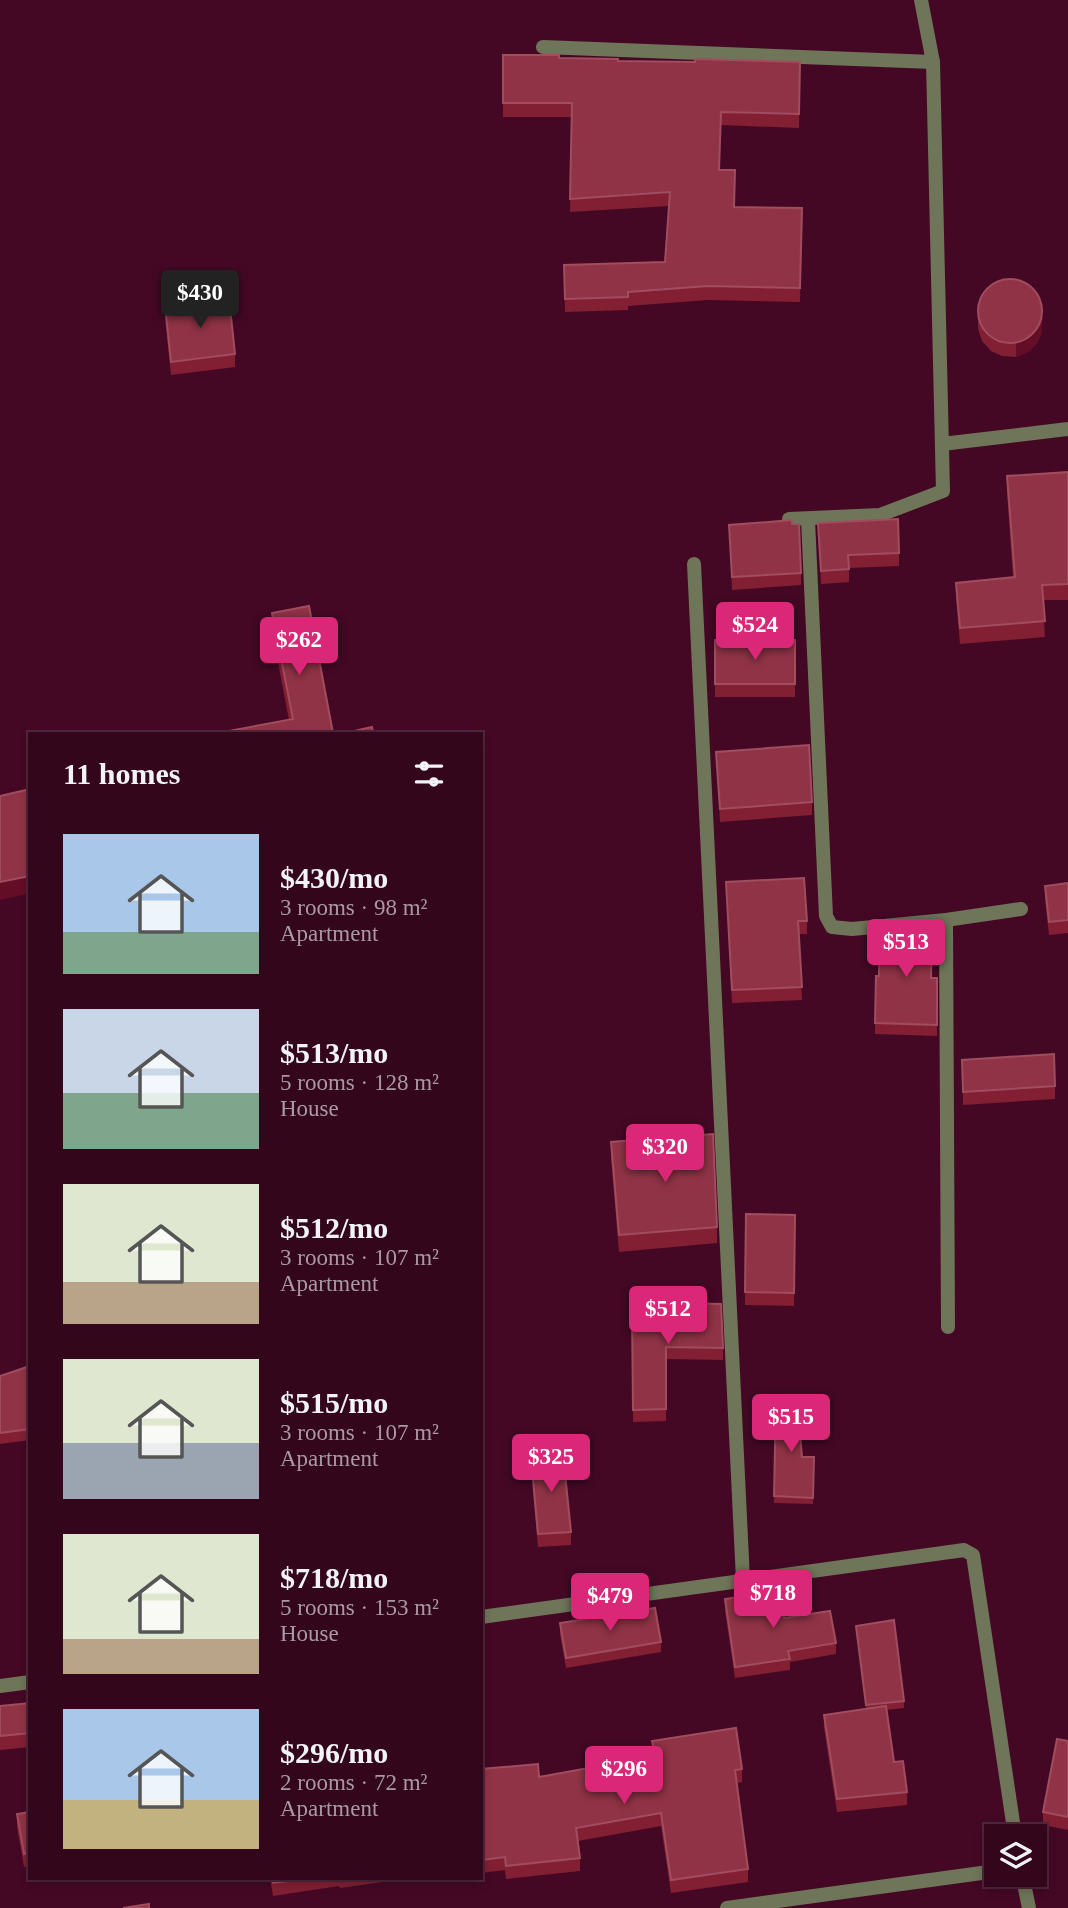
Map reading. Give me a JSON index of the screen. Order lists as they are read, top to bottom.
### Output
{
  "page": {
    "price": [
      "$430",
      "$524",
      "$262",
      "$513",
      "$320",
      "$512",
      "$515",
      "$325",
      "$718",
      "$479",
      "$296"
    ],
    "heading": "11 homes",
    "list": [
      {
        "name": "$430/mo",
        "note": "3 rooms · 98 m² · Apartment"
      },
      {
        "name": "$513/mo",
        "note": "5 rooms · 128 m² · House"
      },
      {
        "name": "$512/mo",
        "note": "3 rooms · 107 m² · Apartment"
      },
      {
        "name": "$515/mo",
        "note": "3 rooms · 107 m² · Apartment"
      },
      {
        "name": "$718/mo",
        "note": "5 rooms · 153 m² · House"
      },
      {
        "name": "$296/mo",
        "note": "2 rooms · 72 m² · Apartment"
      }
    ]
  }
}
